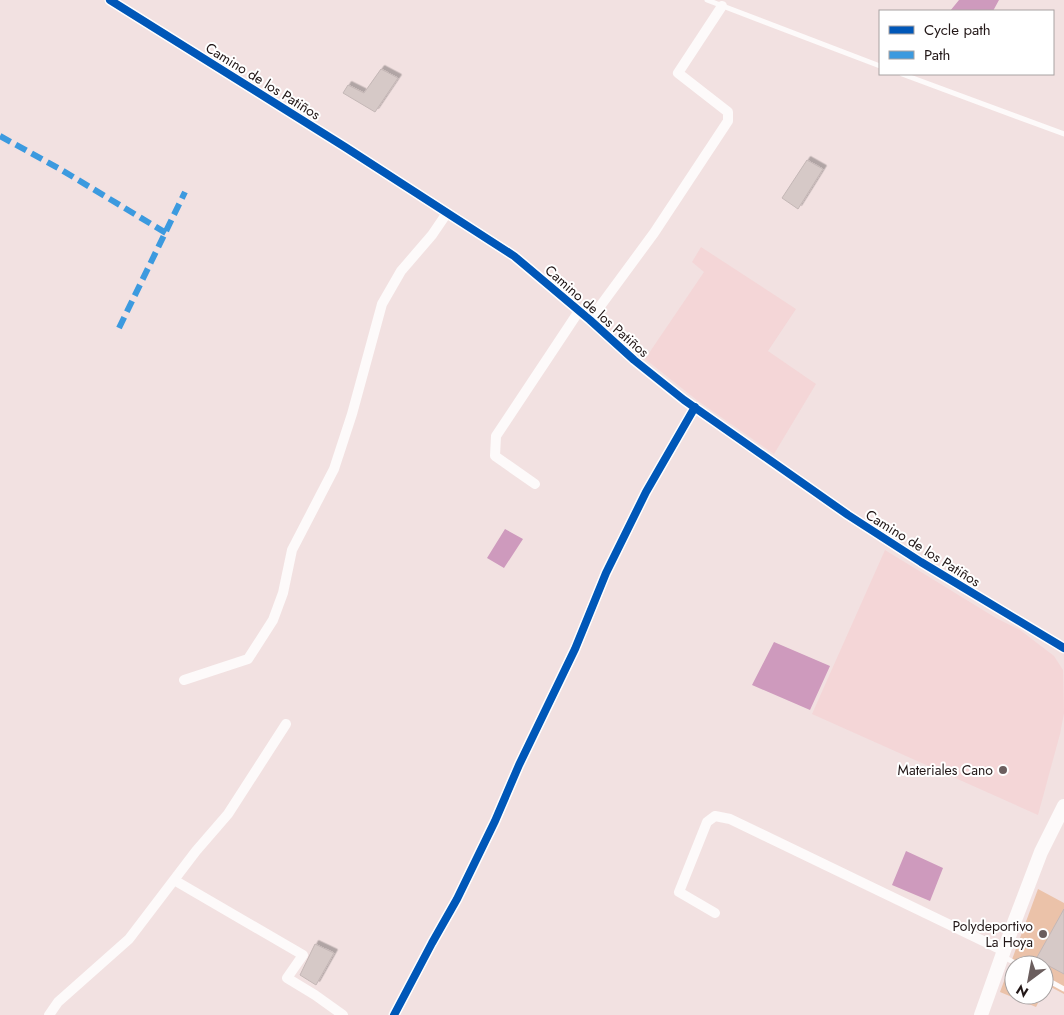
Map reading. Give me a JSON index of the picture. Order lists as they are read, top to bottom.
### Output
{
  "streets": {
    "street": ["Camino de los Patiños"]
  },
  "places": ["Materiales Cano", "Polydeportivo La Hoya"],
  "legend": ["Cycle path", "Path"],
  "north": "bottom left"
}
